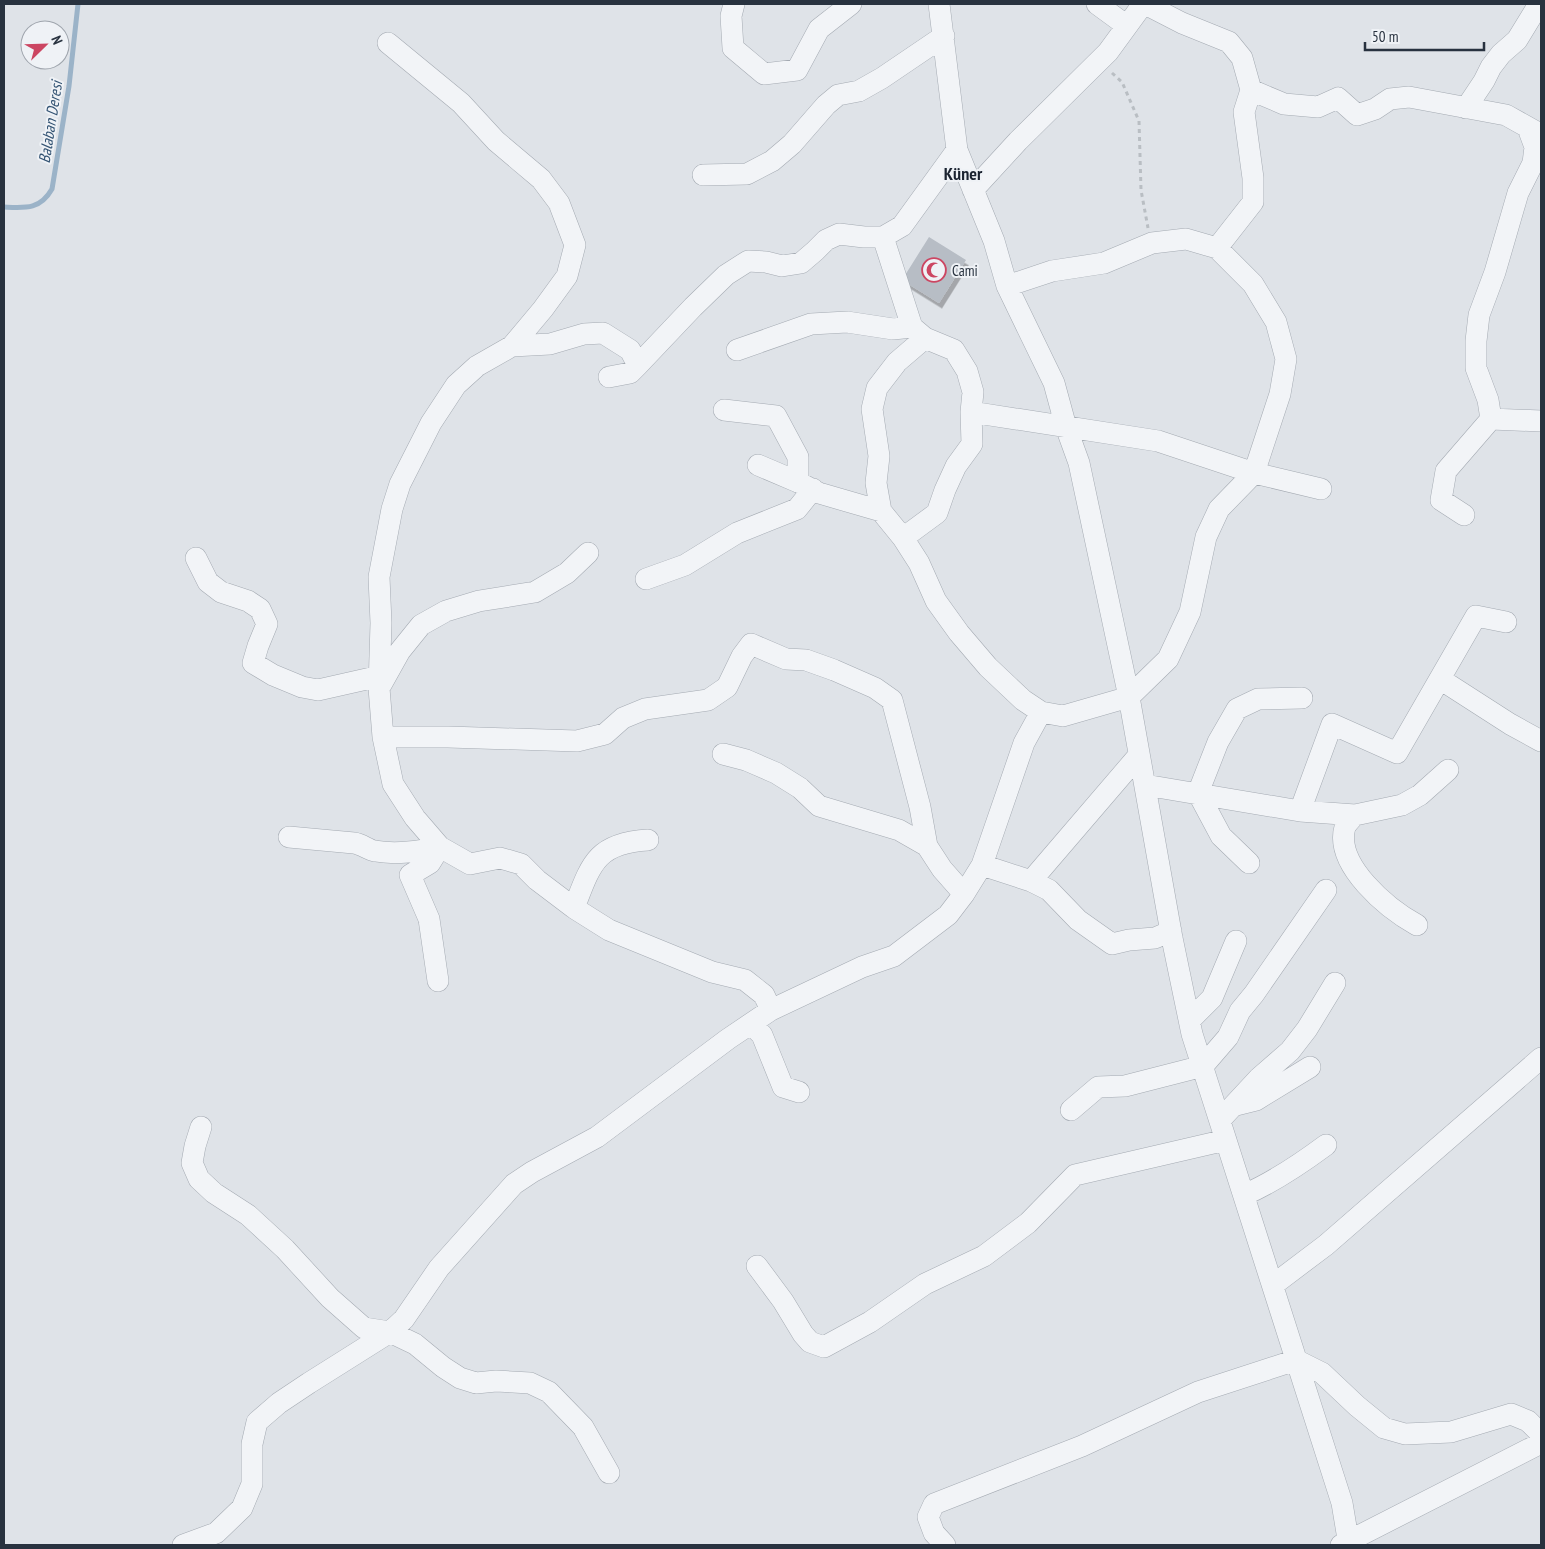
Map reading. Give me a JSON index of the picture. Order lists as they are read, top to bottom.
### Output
{
  "districts": ["Küner"],
  "water": ["Balaban Deresi"],
  "places": {
    "mosque": ["Cami"]
  },
  "scale_bar": "50 m",
  "north": "top right"
}
